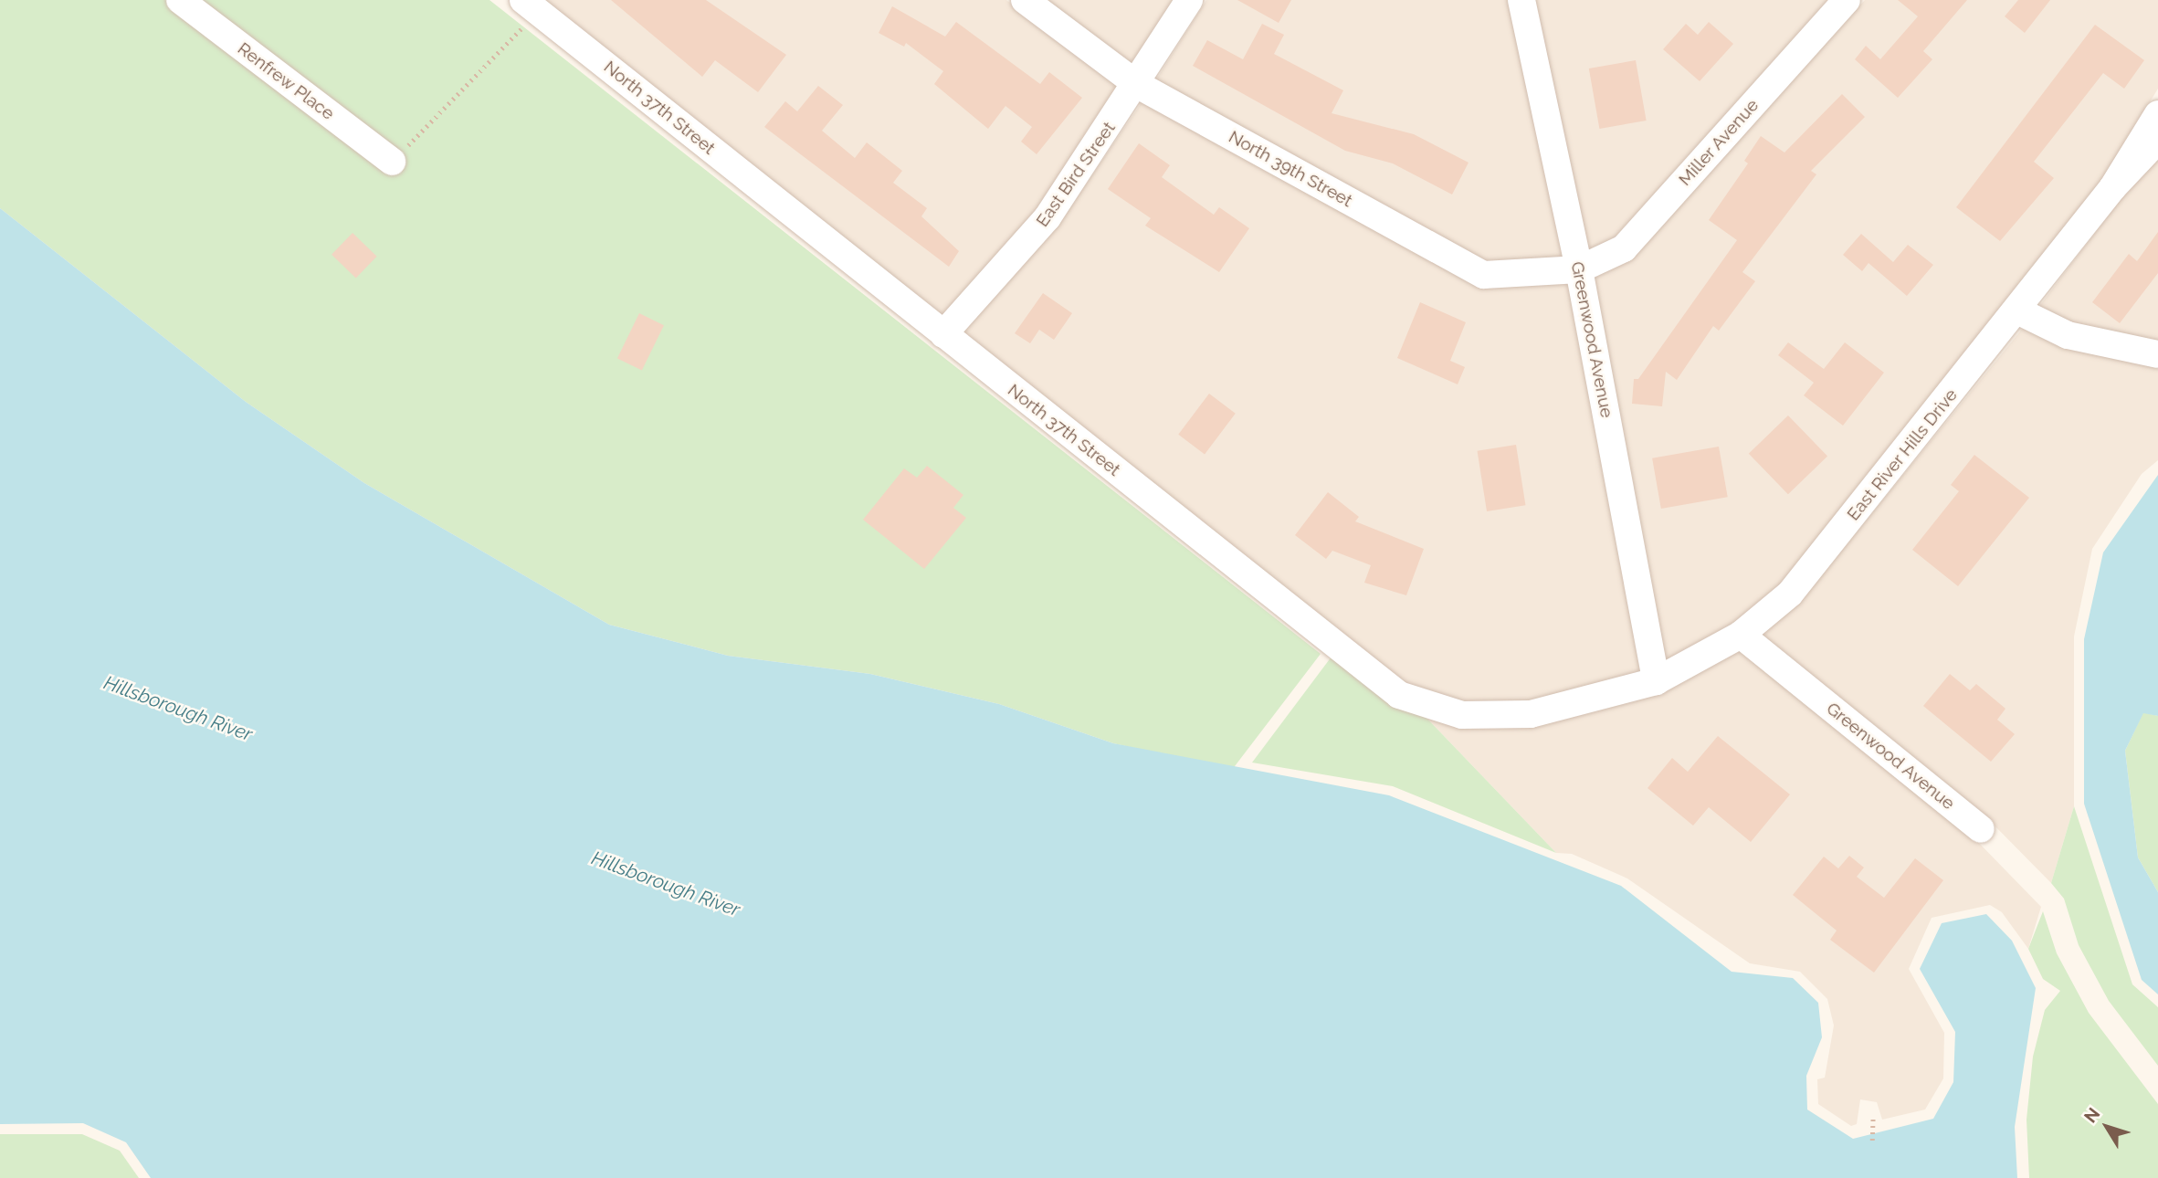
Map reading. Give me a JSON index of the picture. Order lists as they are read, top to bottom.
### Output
{
  "streets": {
    "street": [
      "Renfrew Place",
      "North 37th Street",
      "Miller Avenue",
      "North 39th Street",
      "East Bird Street",
      "Greenwood Avenue",
      "East River Hills Drive"
    ]
  },
  "crossings": [
    ["North 37th Street", "East Bird Street"],
    ["North 37th Street", "Greenwood Avenue"],
    ["North 37th Street", "East River Hills Drive"],
    ["Miller Avenue", "North 39th Street"],
    ["Miller Avenue", "Greenwood Avenue"],
    ["North 39th Street", "East Bird Street"],
    ["North 39th Street", "Greenwood Avenue"],
    ["Greenwood Avenue", "East River Hills Drive"]
  ],
  "water": ["Hillsborough River"],
  "north": "top left"
}
